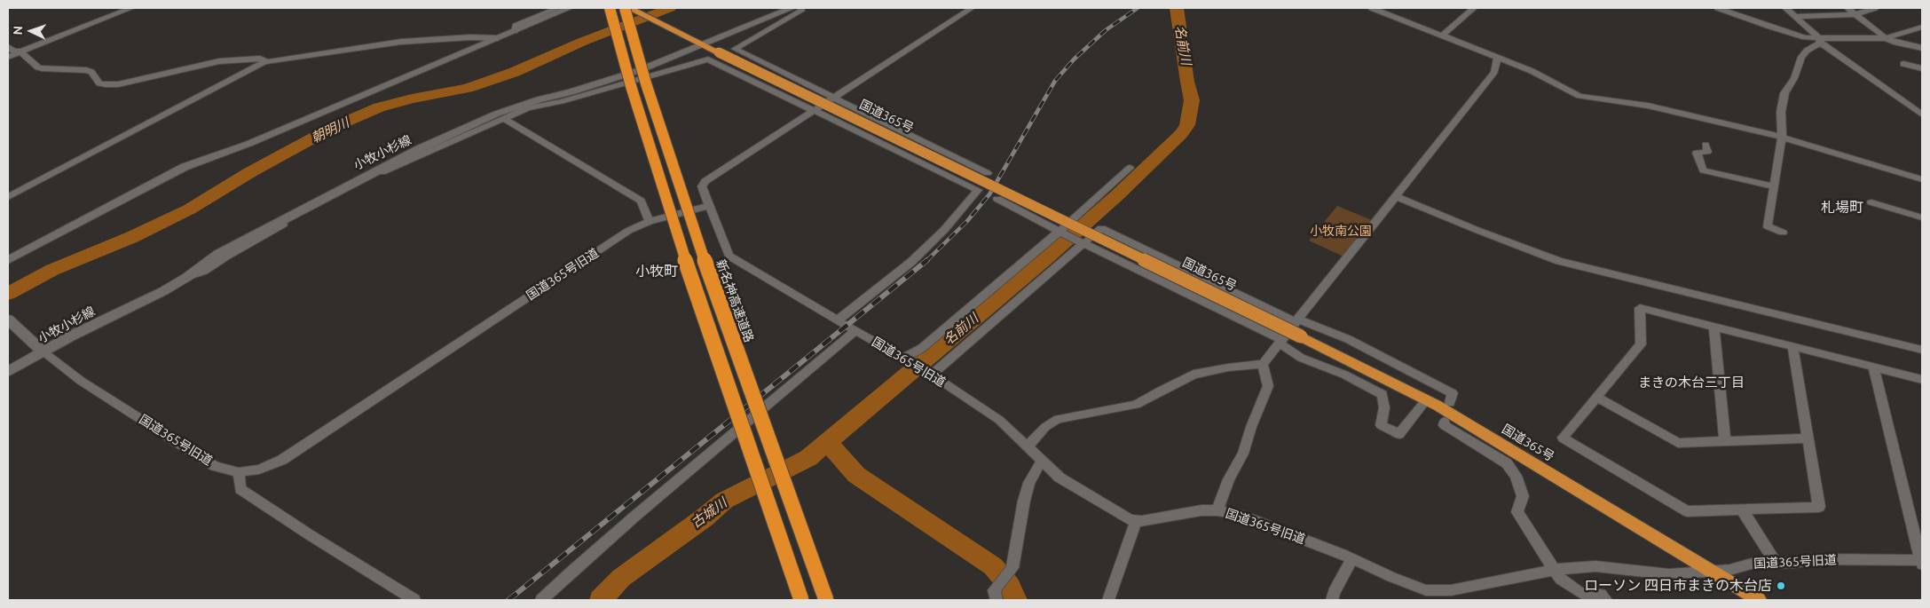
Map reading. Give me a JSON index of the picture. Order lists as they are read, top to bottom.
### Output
{
  "streets": {
    "highway": ["国道365号", "新名神高速道路"],
    "main road": ["小牧小杉線", "国道365号旧道"]
  },
  "crossings": [
    ["国道365号", "小牧小杉線"],
    ["国道365号", "国道365号旧道"],
    ["小牧小杉線", "国道365号旧道"]
  ],
  "districts": ["札場町", "小牧町", "まきの木台三丁目"],
  "water": ["名前川", "朝明川", "古城川"],
  "parks": ["小牧南公園"],
  "places": ["ローソン 四日市まきの木台店"],
  "north": "left"
}
